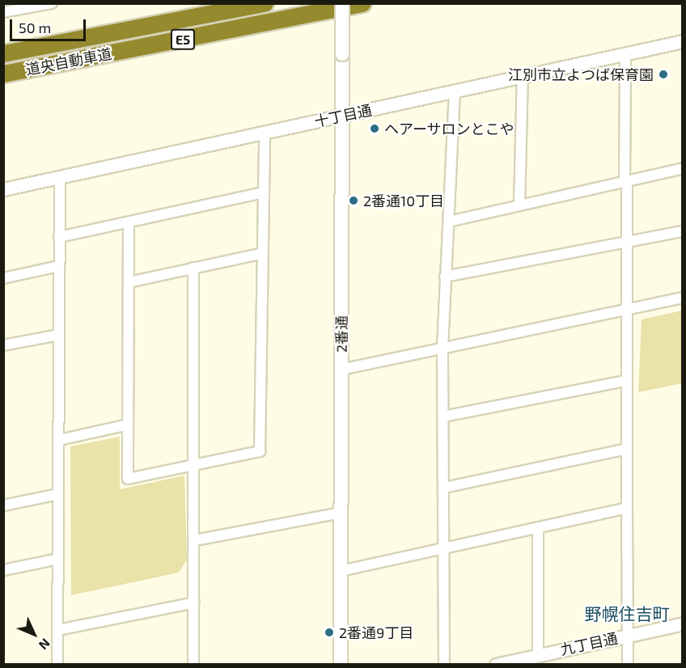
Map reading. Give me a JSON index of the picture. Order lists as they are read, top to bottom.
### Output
{
  "streets": {
    "highway": ["E5", "道央自動車道"],
    "main road": ["2番通"],
    "street": ["十丁目通", "九丁目通"]
  },
  "crossings": [
    ["十丁目通", "2番通"]
  ],
  "districts": ["野幌住吉町"],
  "places": [
    "江別市立よつば保育園",
    "ヘアーサロンとこや",
    "2番通10丁目",
    "2番通9丁目"
  ],
  "scale_bar": "50 m",
  "north": "bottom right"
}
